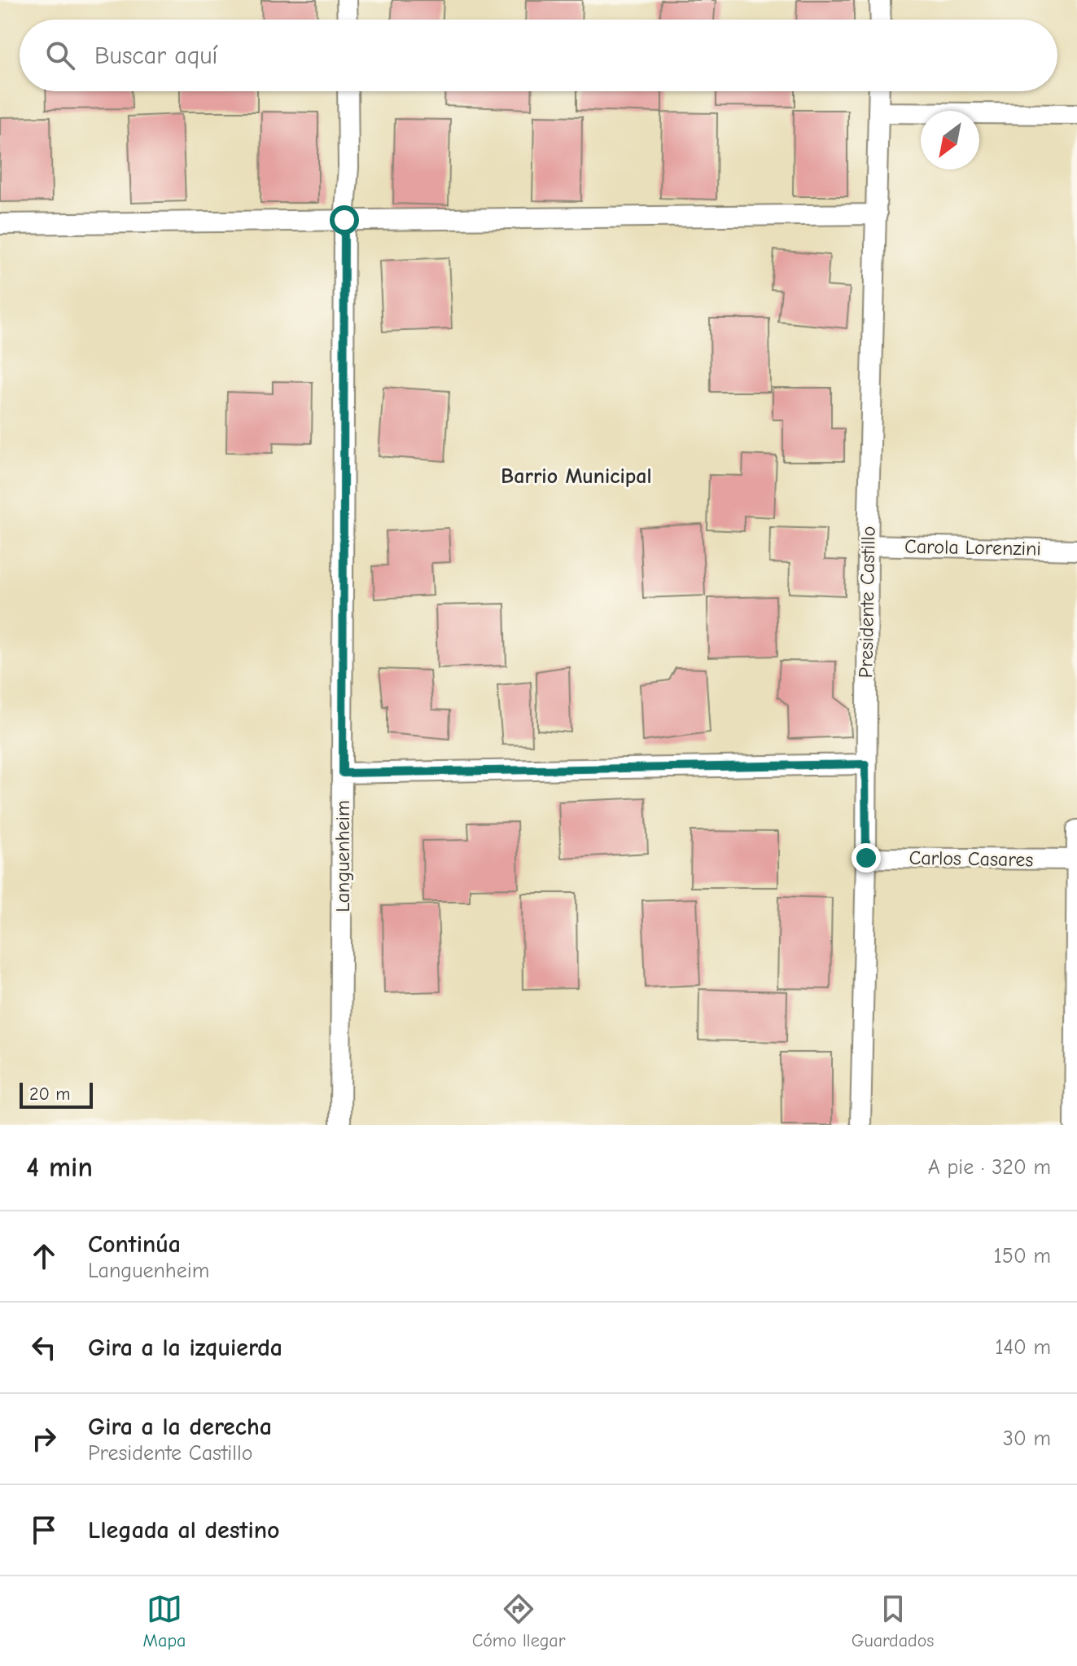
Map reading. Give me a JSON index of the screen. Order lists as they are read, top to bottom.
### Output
{
  "streets": {
    "street": [
      "Carola Lorenzini",
      "Presidente Castillo",
      "Languenheim",
      "Carlos Casares"
    ]
  },
  "crossings": [
    ["Carola Lorenzini", "Presidente Castillo"],
    ["Presidente Castillo", "Carlos Casares"]
  ],
  "districts": ["Barrio Municipal"],
  "scale_bar": "20 m",
  "north": "bottom left",
  "page": {
    "search": "Buscar aquí",
    "scale": "20 m",
    "heading": ["4 min", "A pie · 320 m"],
    "list": [
      ["Continúa", "Languenheim", "150 m"],
      ["Gira a la izquierda", "140 m"],
      ["Gira a la derecha", "Presidente Castillo", "30 m"],
      "Llegada al destino"
    ],
    "nav": ["Mapa", "Cómo llegar", "Guardados"]
  }
}
